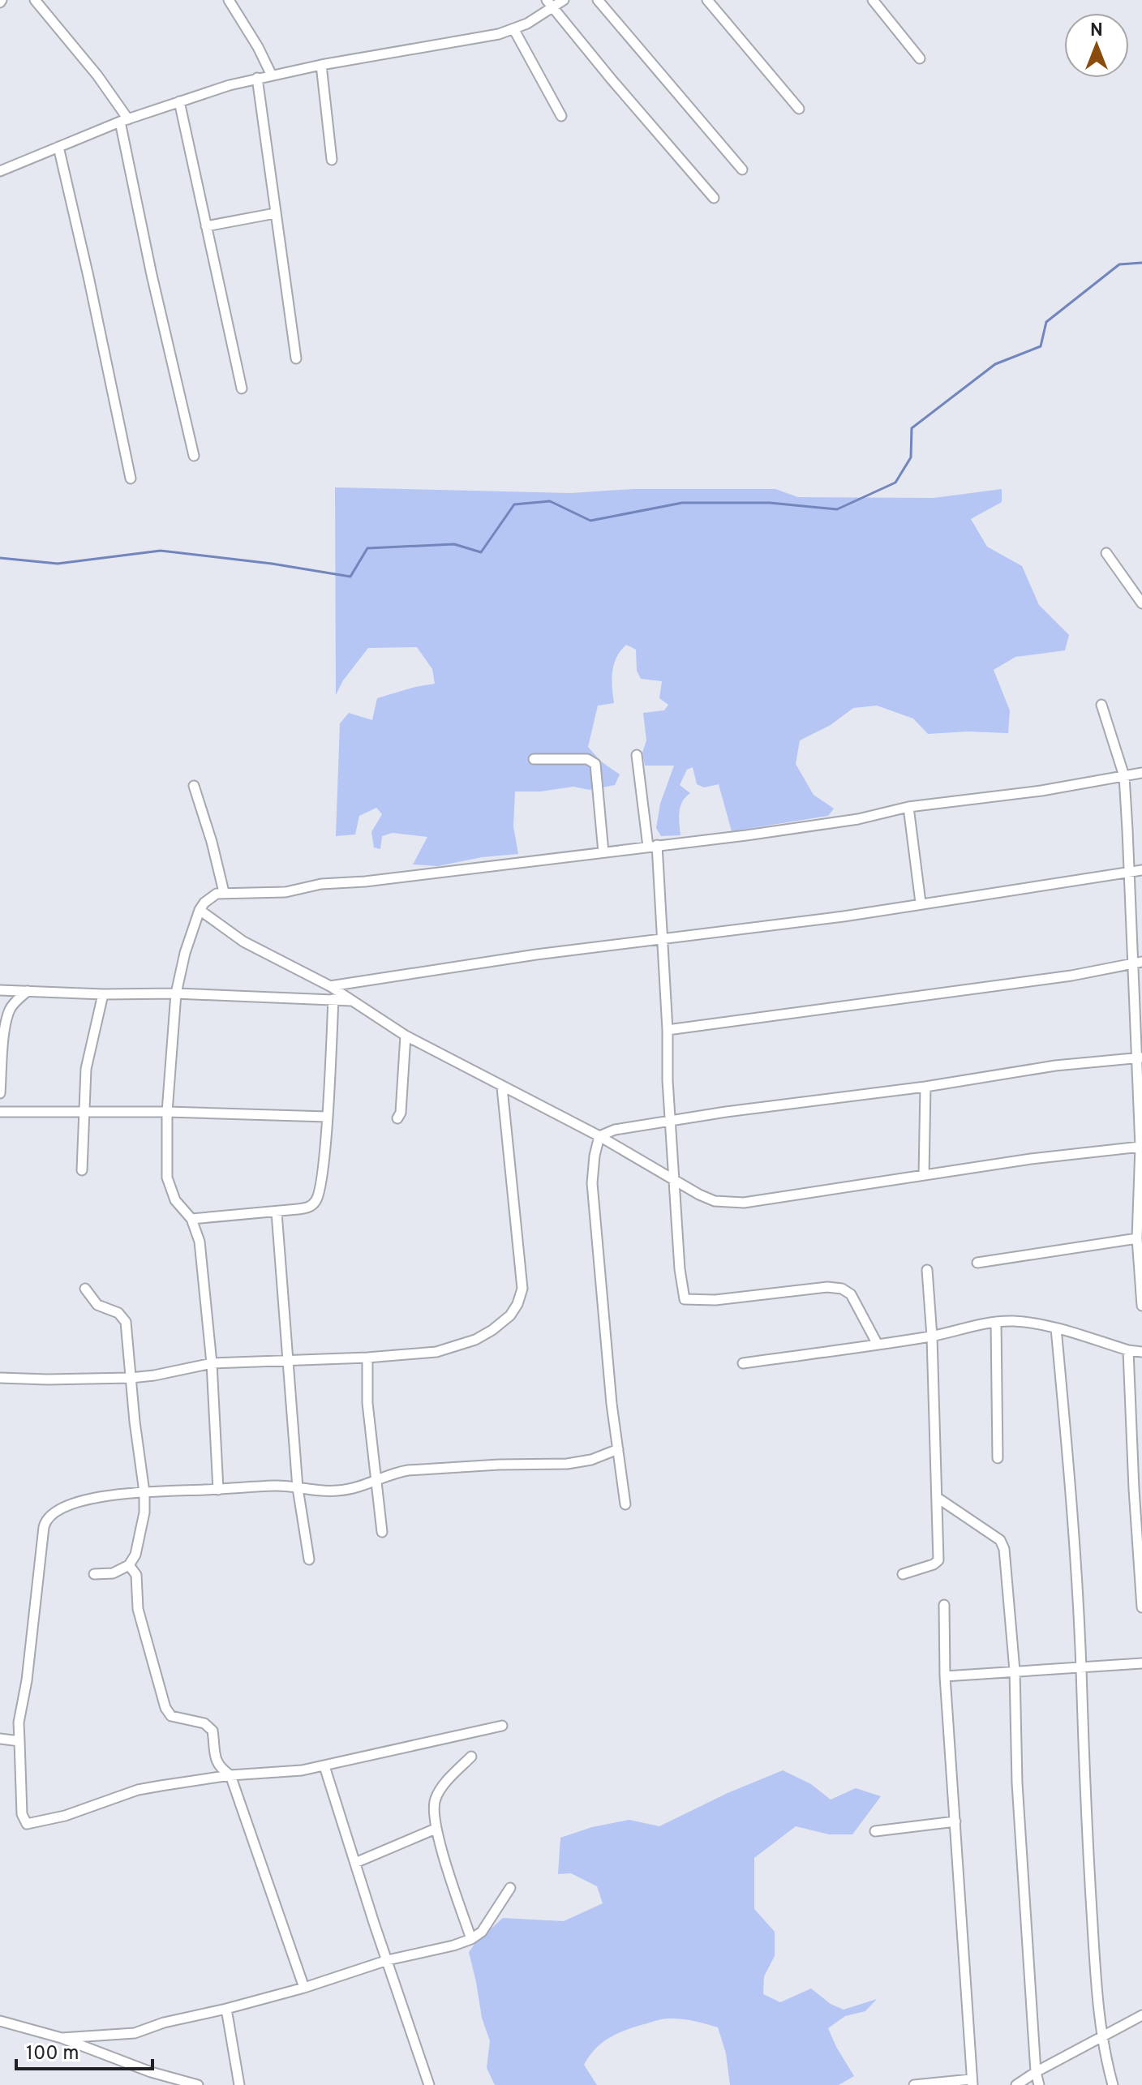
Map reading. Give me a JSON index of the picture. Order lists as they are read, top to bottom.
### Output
{
  "scale_bar": "100 m",
  "north": "top"
}
